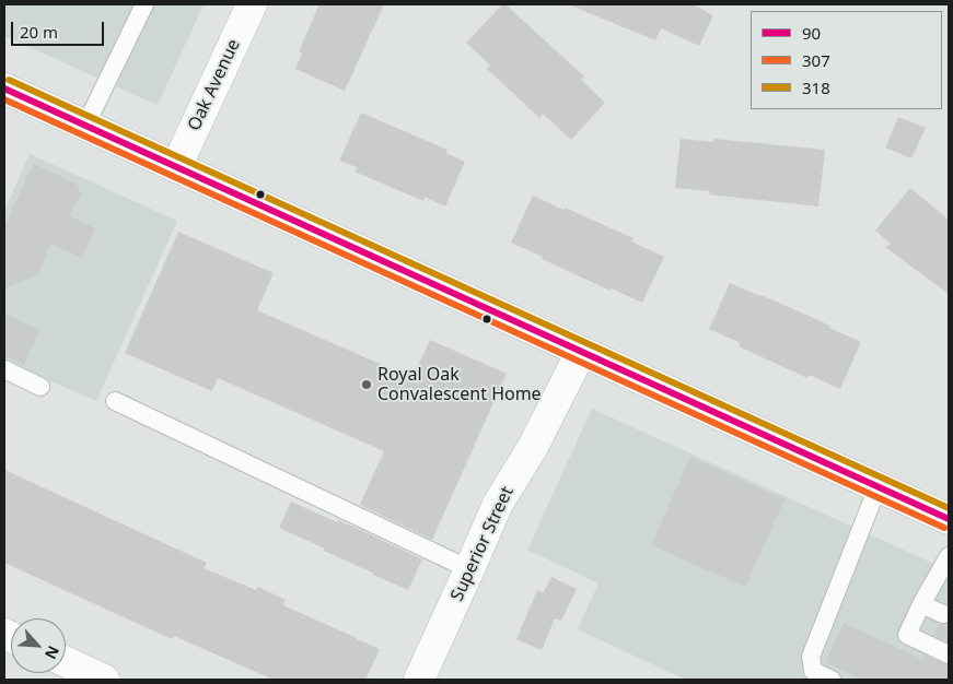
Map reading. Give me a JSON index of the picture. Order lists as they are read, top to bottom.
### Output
{
  "streets": {
    "main road": ["Oak Avenue", "Superior Street"]
  },
  "places": ["Royal Oak Convalescent Home"],
  "lines": ["transit line 318", "transit line 90", "transit line 307"],
  "legend": ["90", "307", "318"],
  "scale_bar": "20 m",
  "north": "bottom right"
}
